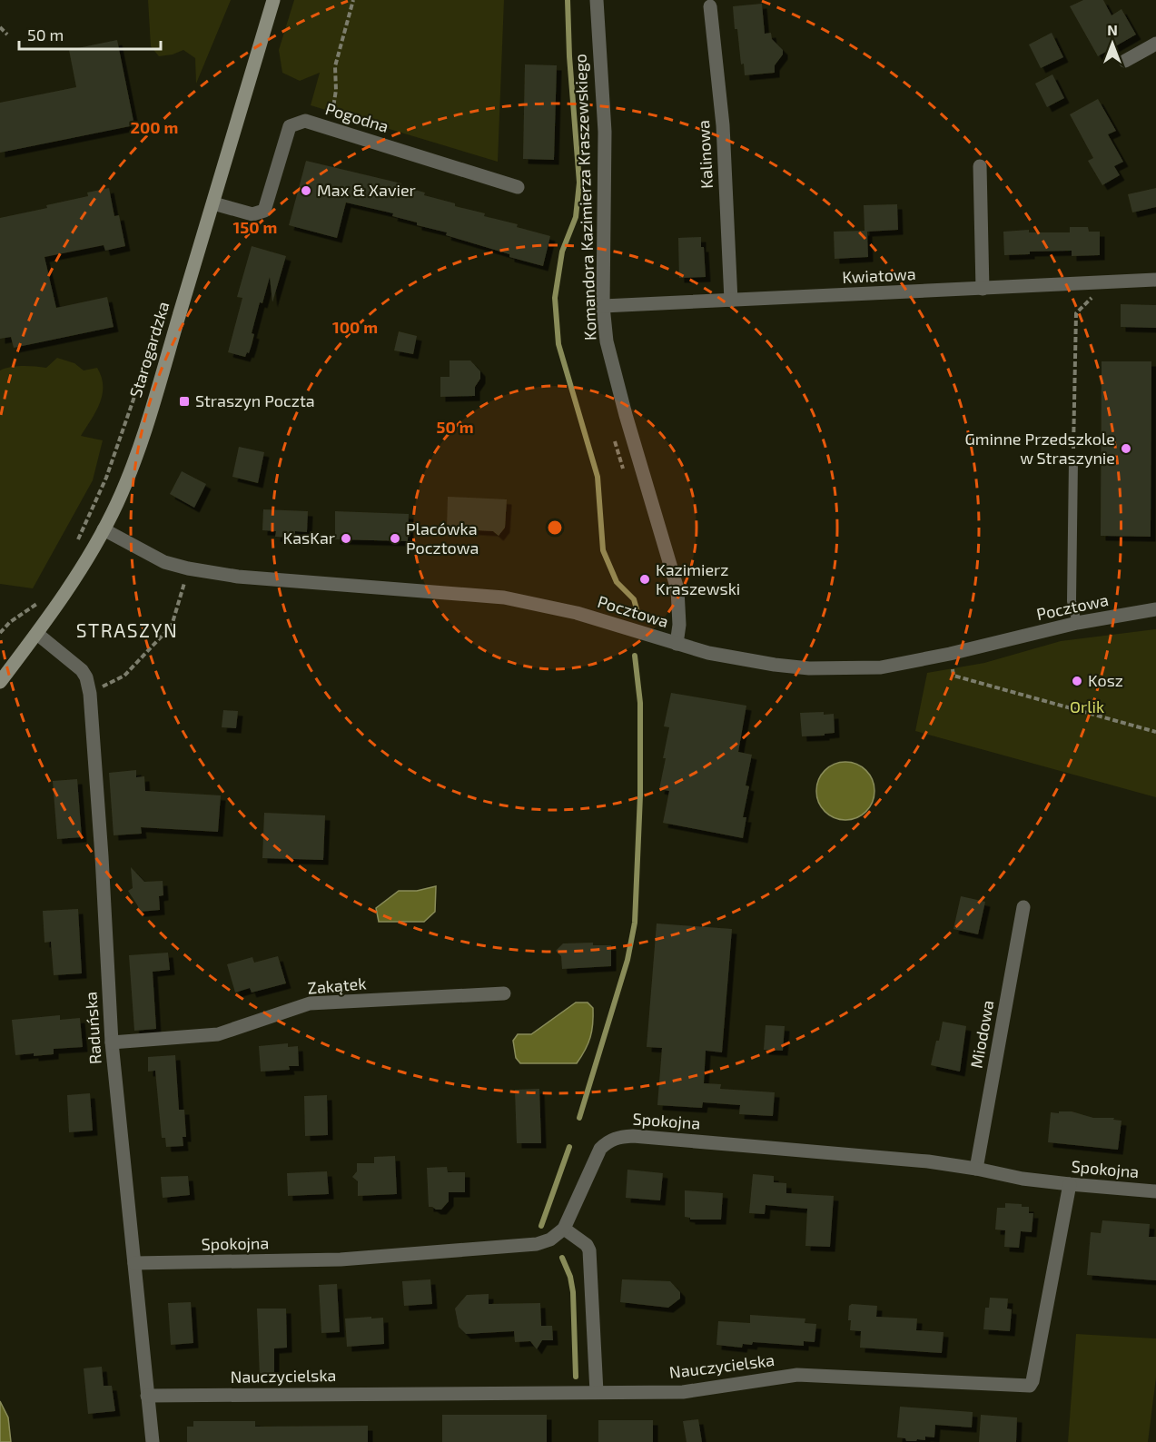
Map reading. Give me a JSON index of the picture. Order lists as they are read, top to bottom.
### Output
{
  "streets": {
    "main road": ["Starogardzka"],
    "street": [
      "Pogodna",
      "Kalinowa",
      "Komandora Kazimierza Kraszewskiego",
      "Kwiatowa",
      "Pocztowa",
      "Zakątek",
      "Raduńska",
      "Miodowa",
      "Spokojna",
      "Nauczycielska"
    ]
  },
  "crossings": [
    ["Pogodna", "Starogardzka"],
    ["Kalinowa", "Kwiatowa"],
    ["Komandora Kazimierza Kraszewskiego", "Kwiatowa"],
    ["Komandora Kazimierza Kraszewskiego", "Pocztowa"],
    ["Starogardzka", "Pocztowa"],
    ["Starogardzka", "Raduńska"],
    ["Zakątek", "Raduńska"],
    ["Raduńska", "Spokojna"],
    ["Raduńska", "Nauczycielska"],
    ["Miodowa", "Spokojna"],
    ["Spokojna", "Nauczycielska"]
  ],
  "districts": ["STRASZYN"],
  "parks": ["Orlik"],
  "places": {
    "other": [
      "Max & Xavier",
      "Gminne Przedszkole w Straszynie",
      "KasKar",
      "Placówka Pocztowa",
      "Kazimierz Kraszewski",
      "Kosz"
    ],
    "transit": ["Straszyn Poczta"]
  },
  "scale_bar": "50 m",
  "north": "top",
  "rings": [
    "200 m",
    "150 m",
    "100 m",
    "50 m"
  ]
}
